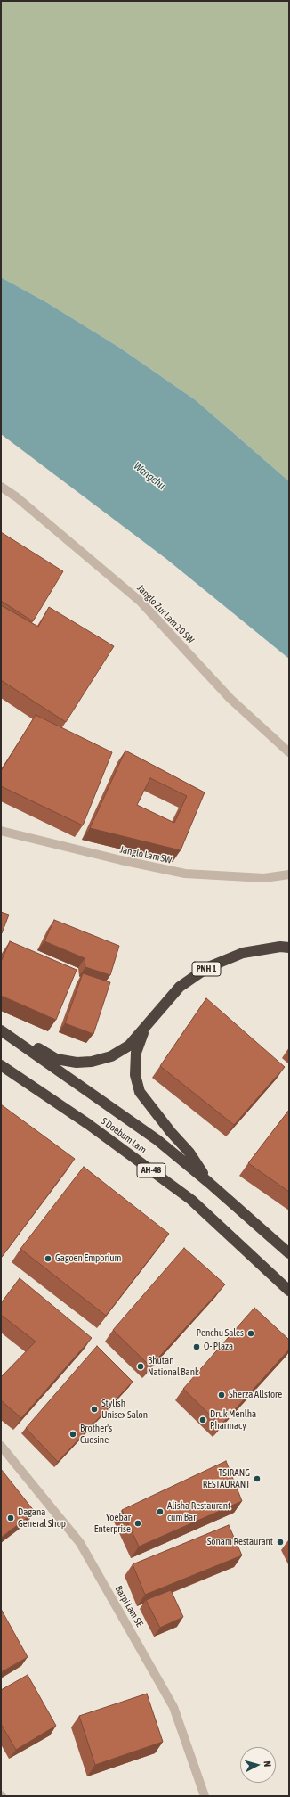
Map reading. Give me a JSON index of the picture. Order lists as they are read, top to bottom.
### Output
{
  "streets": {
    "highway": ["PNH 1", "S Doebum Lam", "AH-48"],
    "street": ["Janglo Zur Lam 10 SW", "Janglo Lam SW", "Barpi Lam SE"]
  },
  "water": ["Wangchu"],
  "places": [
    "Gagoen Emporium",
    "Penchu Sales",
    "O- Plaza",
    "Bhutan National Bank",
    "Sherza Allstore",
    "Stylish Unisex Salon",
    "Druk Menlha Pharmacy",
    "Brother's Cuosine",
    "TSIRANG RESTAURANT",
    "Alisha Restaurant cum Bar",
    "Dagana General Shop",
    "Yoebar Enterprise",
    "Sonam Restaurant"
  ],
  "north": "right"
}
